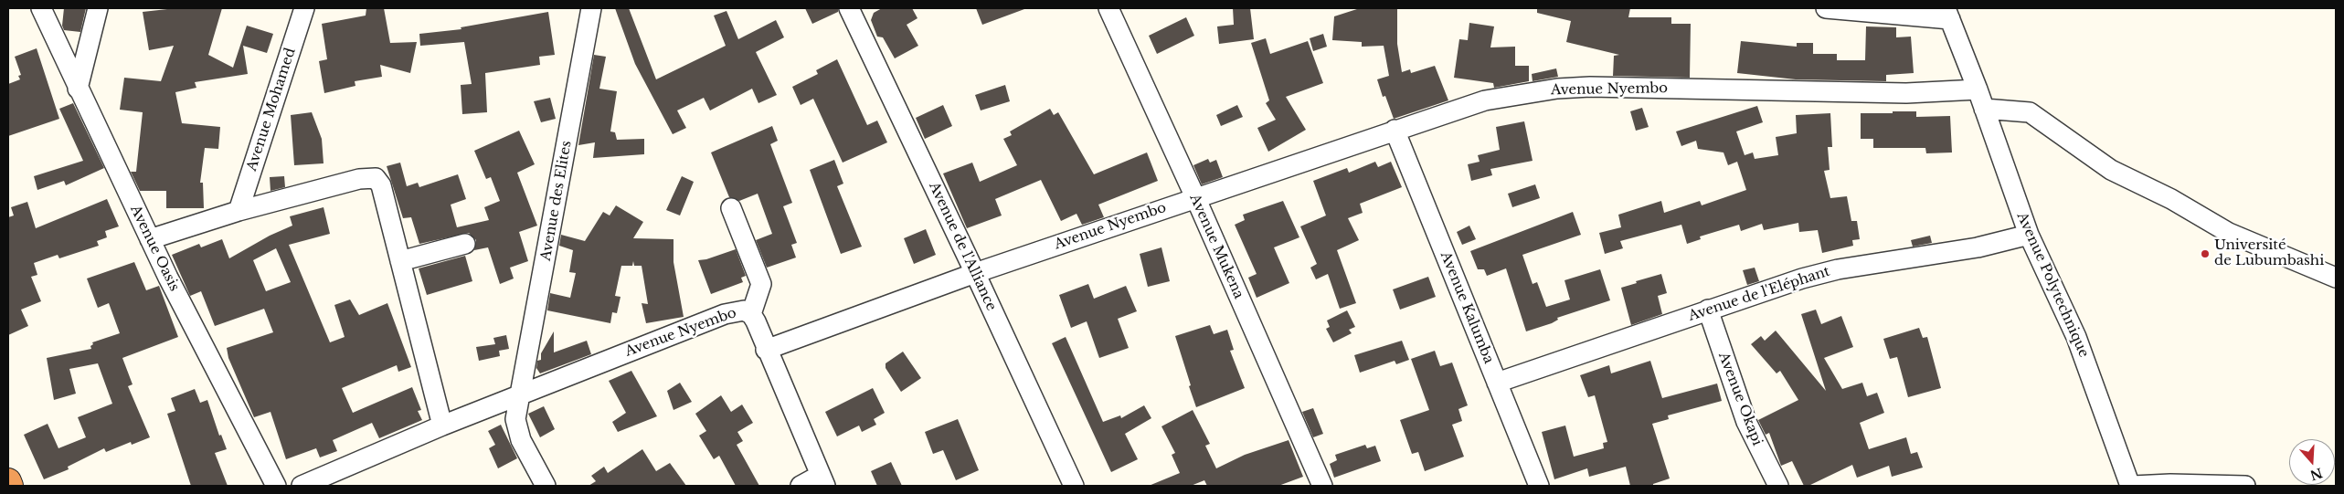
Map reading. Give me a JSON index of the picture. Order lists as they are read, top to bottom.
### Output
{
  "streets": {
    "street": [
      "Avenue Nyembo",
      "Avenue Mohamed",
      "Avenue des Elites",
      "Avenue de l'Alliance",
      "Avenue Mukena",
      "Avenue Oasis",
      "Avenue Polytechnique",
      "Avenue de l'Eléphant",
      "Avenue Kalumba",
      "Avenue Okapi"
    ]
  },
  "crossings": [
    ["Avenue Nyembo", "Avenue des Elites"],
    ["Avenue Nyembo", "Avenue de l'Alliance"],
    ["Avenue Nyembo", "Avenue Mukena"],
    ["Avenue Nyembo", "Avenue Polytechnique"],
    ["Avenue Nyembo", "Avenue Kalumba"],
    ["Avenue Polytechnique", "Avenue de l'Eléphant"],
    ["Avenue de l'Eléphant", "Avenue Kalumba"],
    ["Avenue de l'Eléphant", "Avenue Okapi"]
  ],
  "places": ["Université de Lubumbashi"],
  "north": "bottom"
}
